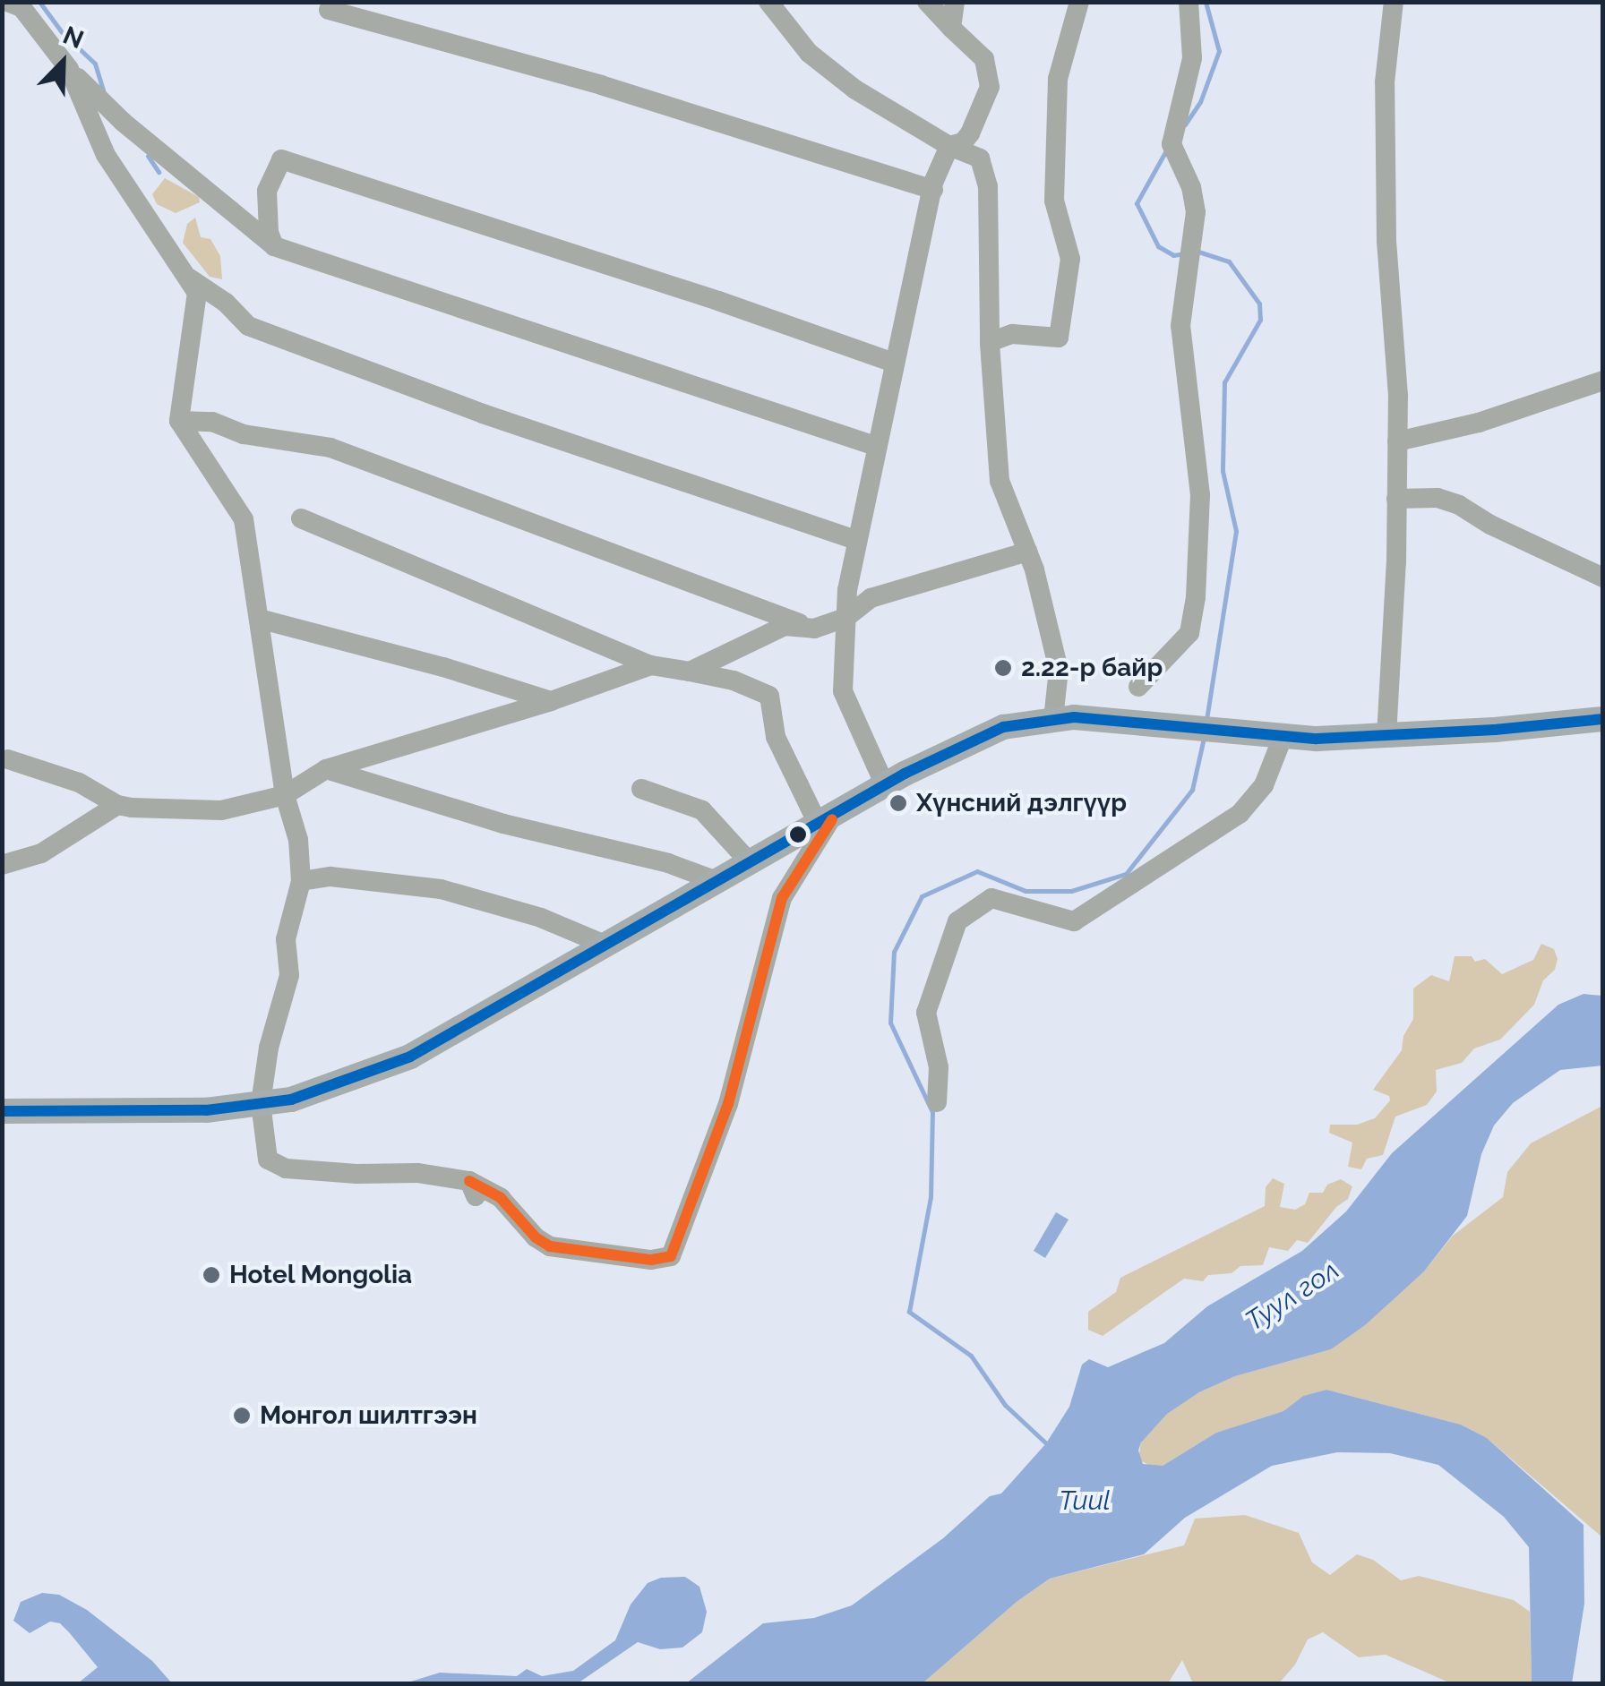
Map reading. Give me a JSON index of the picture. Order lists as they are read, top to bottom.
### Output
{
  "water": ["Туул гол", "Tuul"],
  "places": [
    "2.22-р байр",
    "Хүнсний дэлгүүр",
    "Hotel Mongolia",
    "Монгол шилтгээн"
  ],
  "north": "top right"
}
